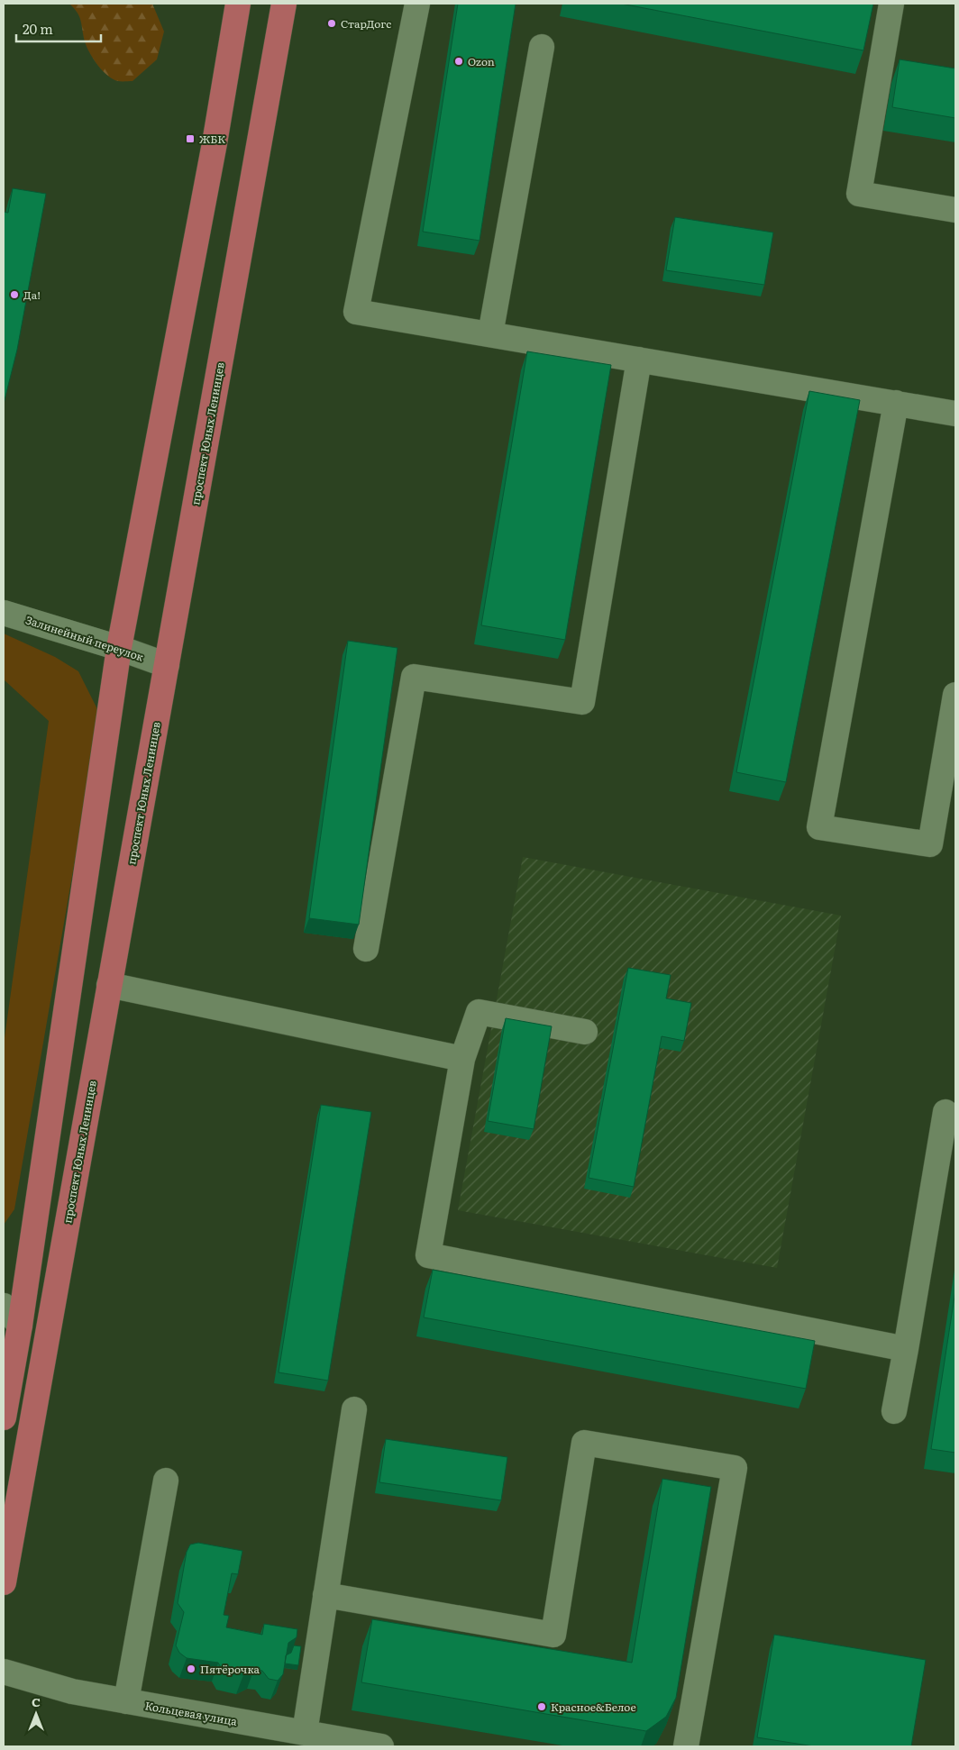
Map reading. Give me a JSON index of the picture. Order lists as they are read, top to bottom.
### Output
{
  "streets": {
    "main road": ["проспект Юных Ленинцев"],
    "street": ["Залинейный переулок", "Кольцевая улица"]
  },
  "crossings": [
    ["проспект Юных Ленинцев", "Залинейный переулок"]
  ],
  "places": {
    "other": [
      "СтарДогс",
      "Ozon",
      "Да!",
      "Пятёрочка",
      "Красное&Белое"
    ],
    "transit": ["ЖБК"]
  },
  "scale_bar": "20 m",
  "north": "top"
}
